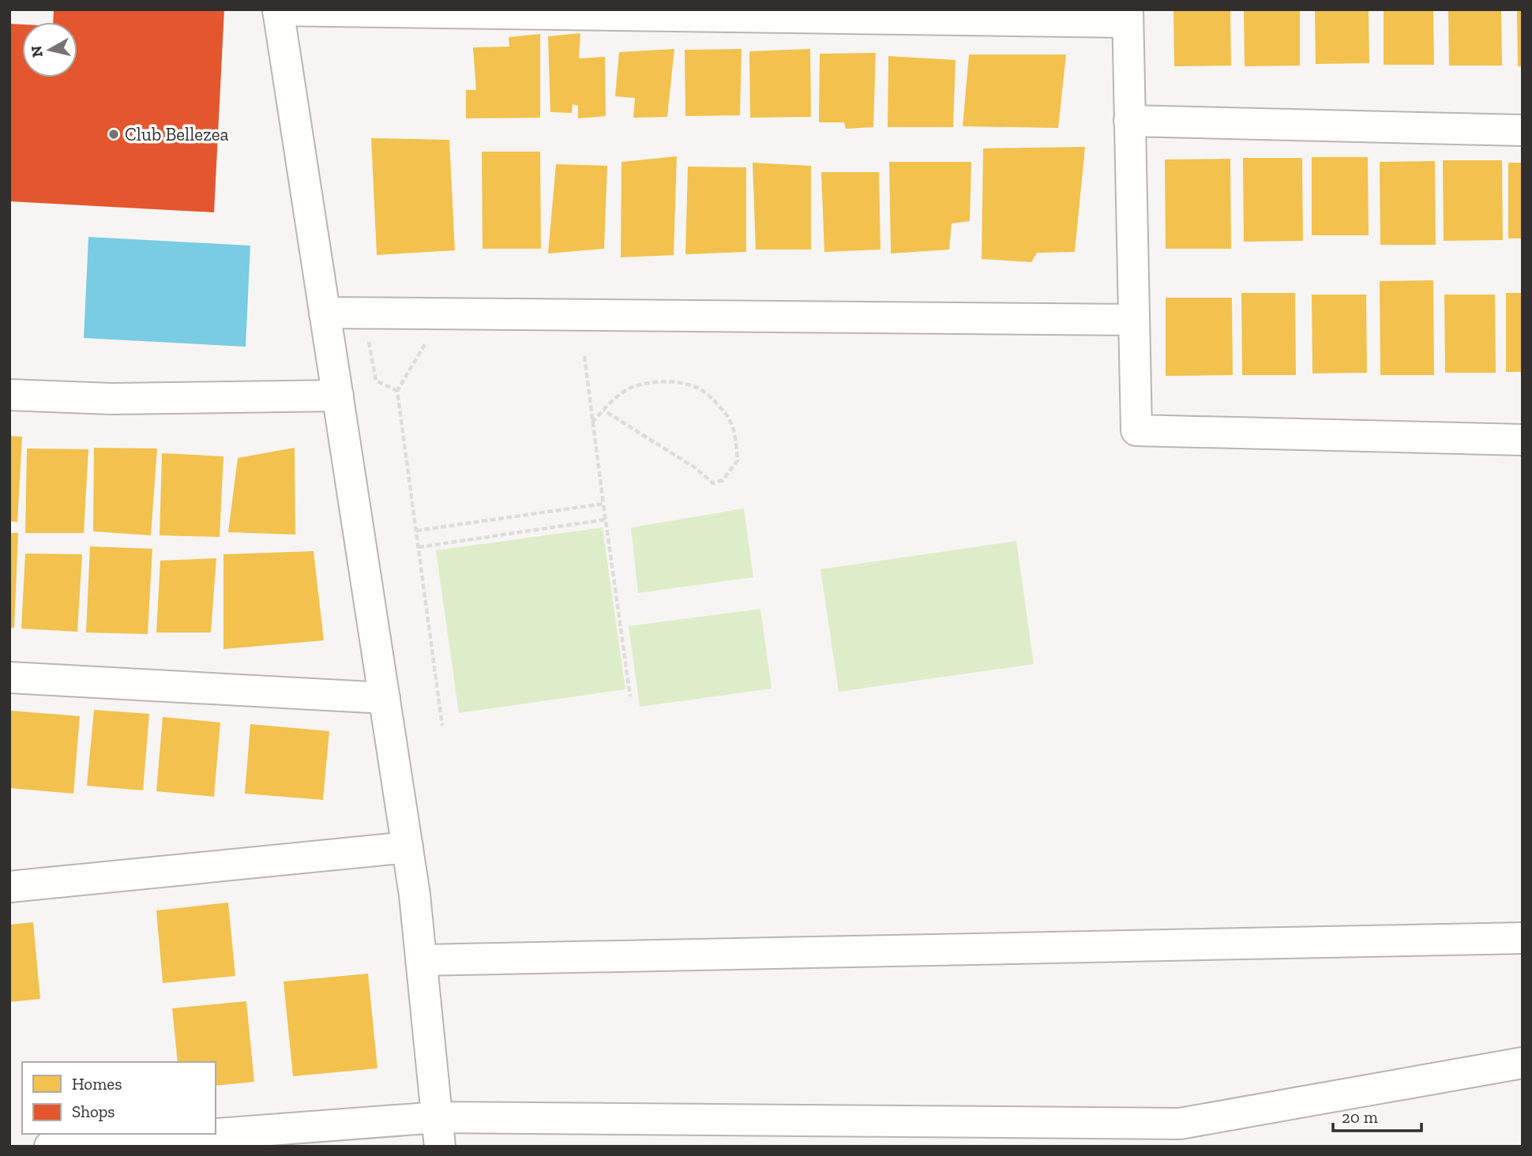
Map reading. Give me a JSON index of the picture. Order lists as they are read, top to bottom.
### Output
{
  "places": ["Club Bellezea"],
  "legend": ["Homes", "Shops"],
  "scale_bar": "20 m",
  "north": "left"
}
